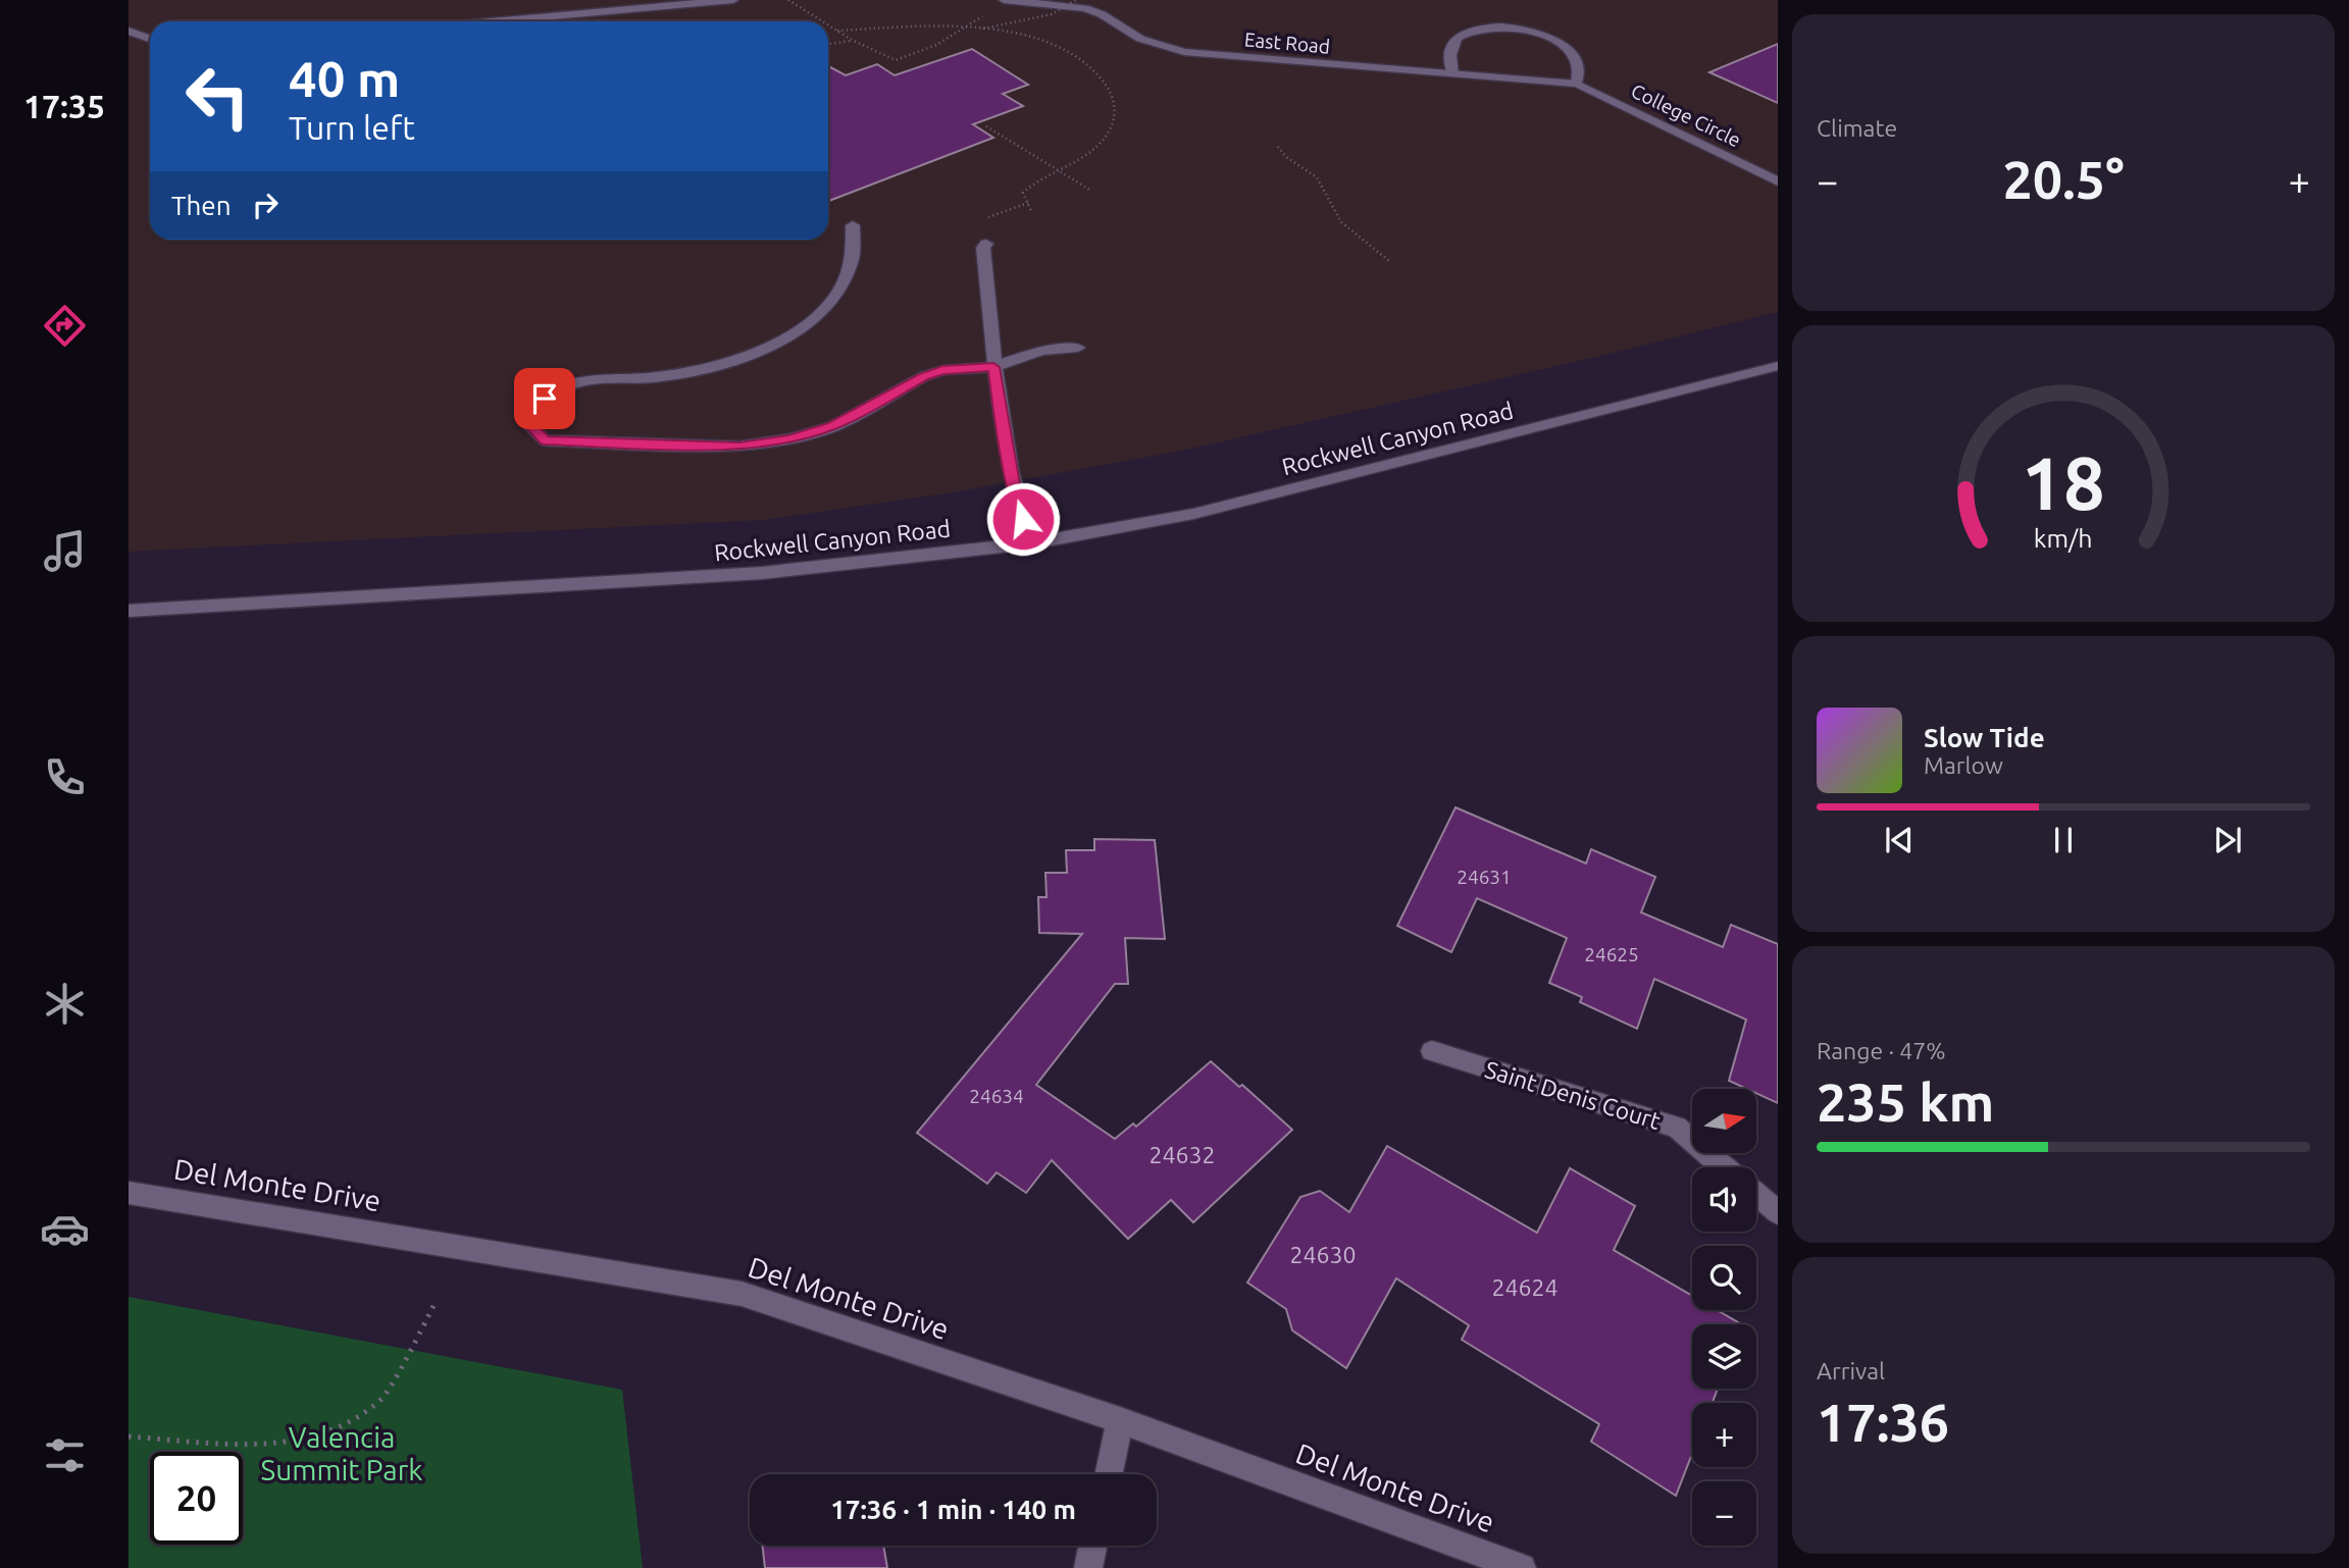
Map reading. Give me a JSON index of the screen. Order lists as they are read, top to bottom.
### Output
{
  "streets": {
    "street": [
      "East Road",
      "College Circle",
      "Rockwell Canyon Road",
      "Saint Denis Court",
      "Del Monte Drive"
    ]
  },
  "crossings": [
    ["East Road", "College Circle"]
  ],
  "parks": ["Valencia Summit Park"],
  "house_numbers": [
    "24631",
    "24625",
    "24634",
    "24632",
    "24630",
    "24624"
  ],
  "north": "right",
  "page": {
    "tabs": "17:35",
    "tile": [
      "Climate",
      ["Range · 47%", "235 km"],
      ["Arrival", "17:36"]
    ],
    "turn": ["40 m", "Turn left"],
    "heat": ["−", "20.5°", "+"],
    "then": "Then",
    "song": ["Slow Tide", "Marlow"],
    "map_buttons": ["+", "−"],
    "limit": "20",
    "trip": "17:36 · 1 min · 140 m",
    "gauge": ["18", "km/h"]
  }
}
